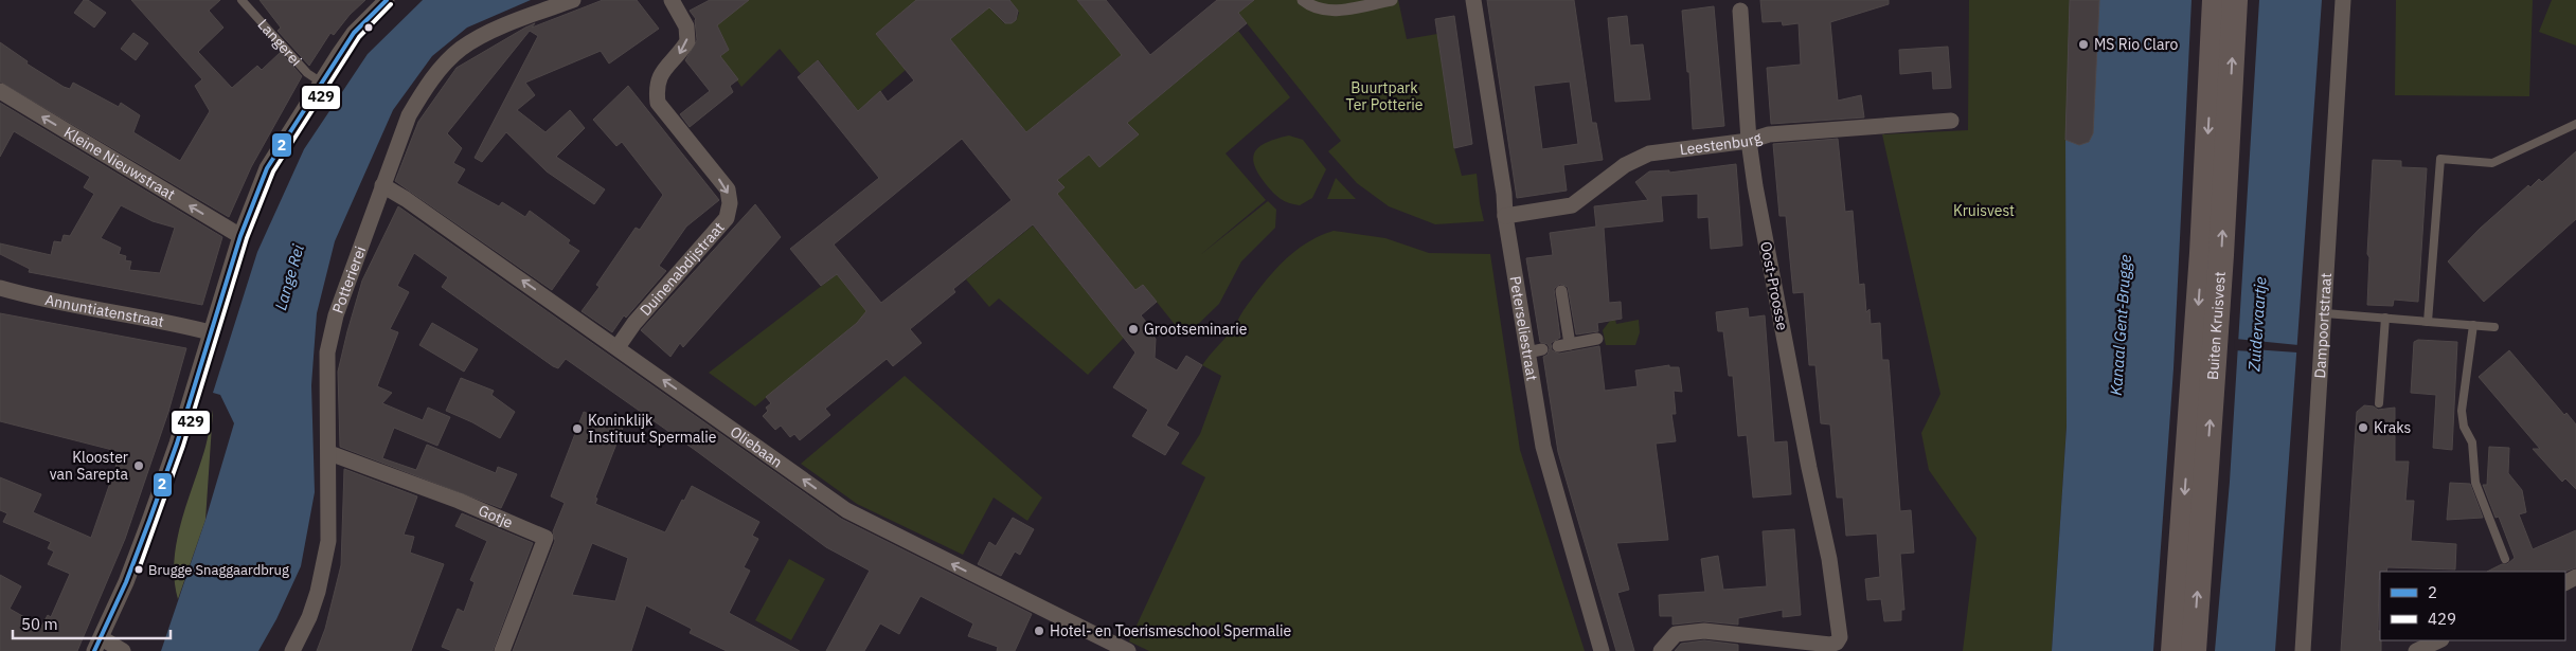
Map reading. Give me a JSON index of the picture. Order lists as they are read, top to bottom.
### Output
{
  "streets": {
    "main road": ["Buiten Kruisvest"],
    "street": [
      "Leestenburg",
      "Kleine Nieuwstraat",
      "Duinenabdijstraat",
      "Potterierei",
      "Oost-Proosse",
      "Annuntiatenstraat",
      "Dampoortstraat",
      "Peterseliestraat",
      "Oliebaan",
      "Gotje"
    ],
    "lane": ["Langerei"]
  },
  "crossings": [
    ["Leestenburg", "Oost-Proosse"],
    ["Leestenburg", "Peterseliestraat"],
    ["Duinenabdijstraat", "Oliebaan"],
    ["Potterierei", "Oliebaan"],
    ["Potterierei", "Gotje"]
  ],
  "one_way": ["Kleine Nieuwstraat", "Duinenabdijstraat", "Oliebaan"],
  "water": ["Lange Rei", "Zuidervaartje", "Kanaal Gent-Brugge"],
  "parks": ["Buurtpark Ter Potterie", "Kruisvest"],
  "places": [
    "MS Rio Claro",
    "Grootseminarie",
    "Kraks",
    "Koninklijk Instituut Spermalie",
    "Klooster van Sarepta",
    "Brugge Snaggaardbrug",
    "Hotel- en Toerismeschool Spermalie"
  ],
  "lines": ["transit line 2", "transit line 429"],
  "legend": ["2", "429"],
  "scale_bar": "50 m"
}
